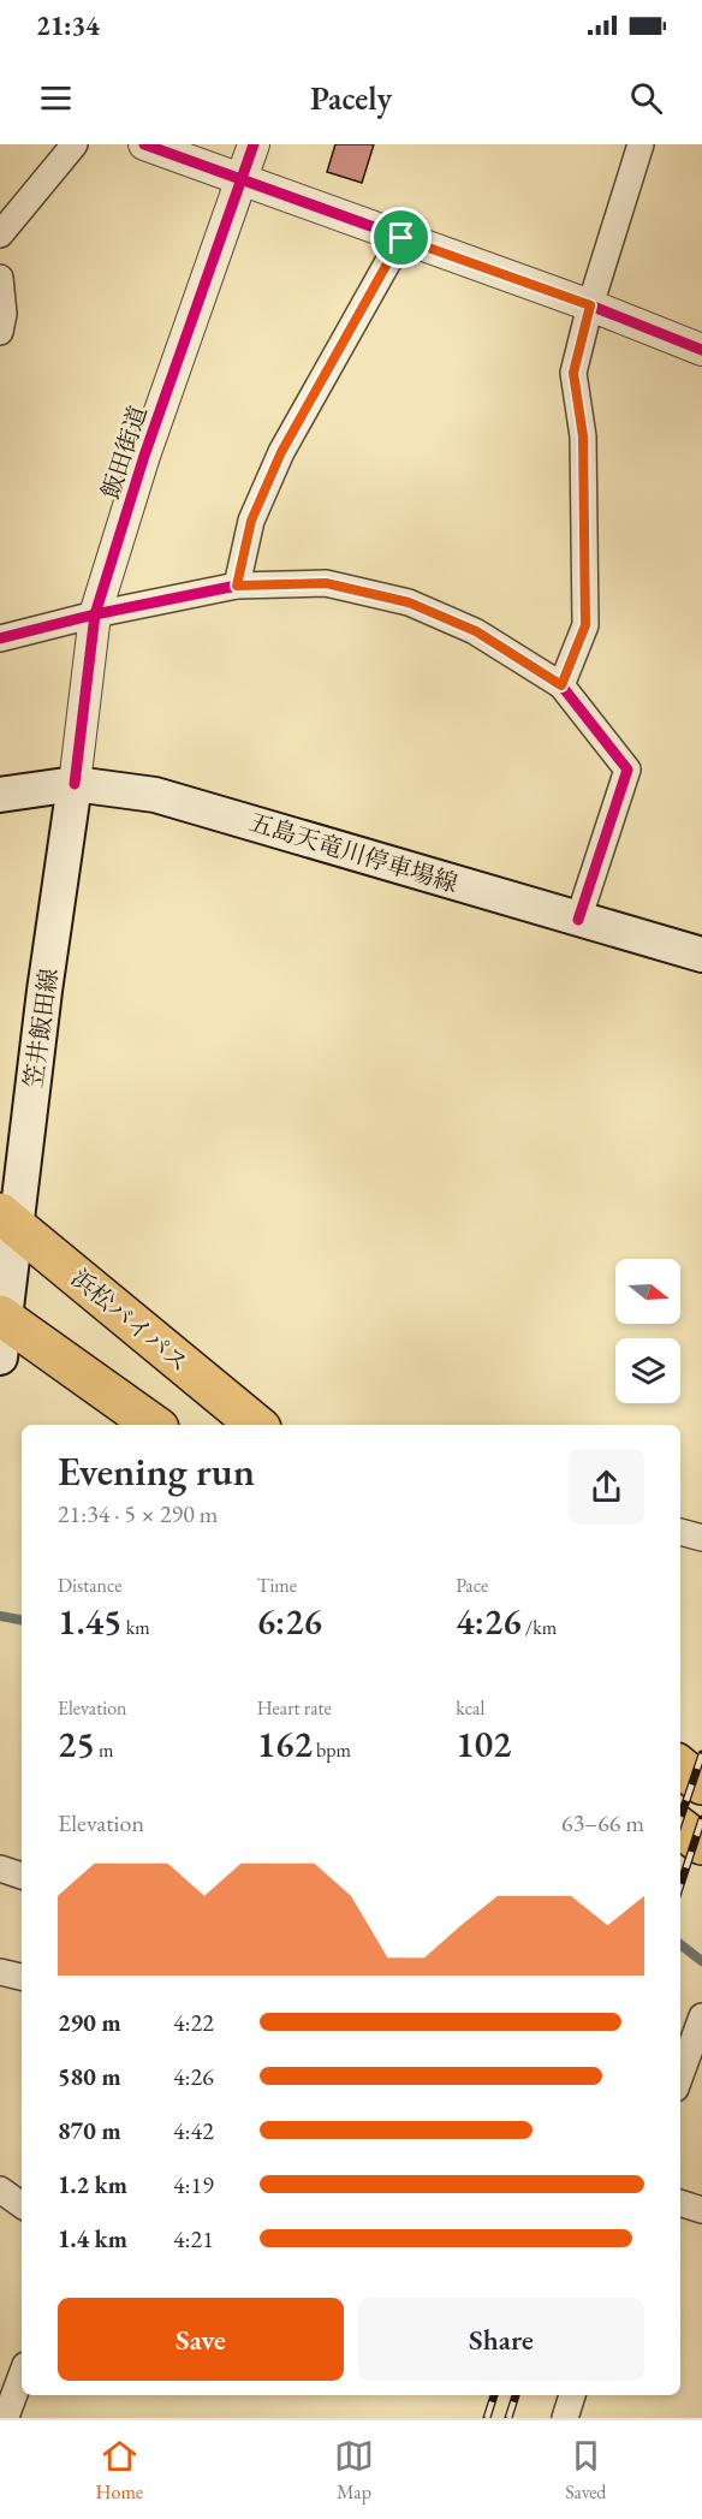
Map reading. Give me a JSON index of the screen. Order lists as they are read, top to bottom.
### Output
{
  "streets": {
    "highway": ["浜松バイパス"],
    "main road": ["五島天竜川停車場線", "笠井飯田線"],
    "street": ["飯田街道"]
  },
  "crossings": [
    ["飯田街道", "五島天竜川停車場線"],
    ["飯田街道", "笠井飯田線"],
    ["五島天竜川停車場線", "笠井飯田線"],
    ["笠井飯田線", "浜松バイパス"]
  ],
  "north": "right",
  "page": {
    "status": "21:34",
    "header": "Pacely",
    "heading": ["Evening run", "21:34 · 5 × 290 m"],
    "stats": [
      ["Distance", "1.45 km"],
      ["Time", "6:26"],
      ["Pace", "4:26 /km"],
      ["Elevation", "25 m"],
      ["Heart rate", "162 bpm"],
      ["kcal", "102"]
    ],
    "chart": ["Elevation", "63–66 m"],
    "list": [
      {
        "name": "290 m",
        "note": "4:22"
      },
      {
        "name": "580 m",
        "note": "4:26"
      },
      {
        "name": "870 m",
        "note": "4:42"
      },
      {
        "name": "1.2 km",
        "note": "4:19"
      },
      {
        "name": "1.4 km",
        "note": "4:21"
      }
    ],
    "buttons": ["Save", "Share"],
    "tabs": ["Home", "Map", "Saved"]
  }
}
